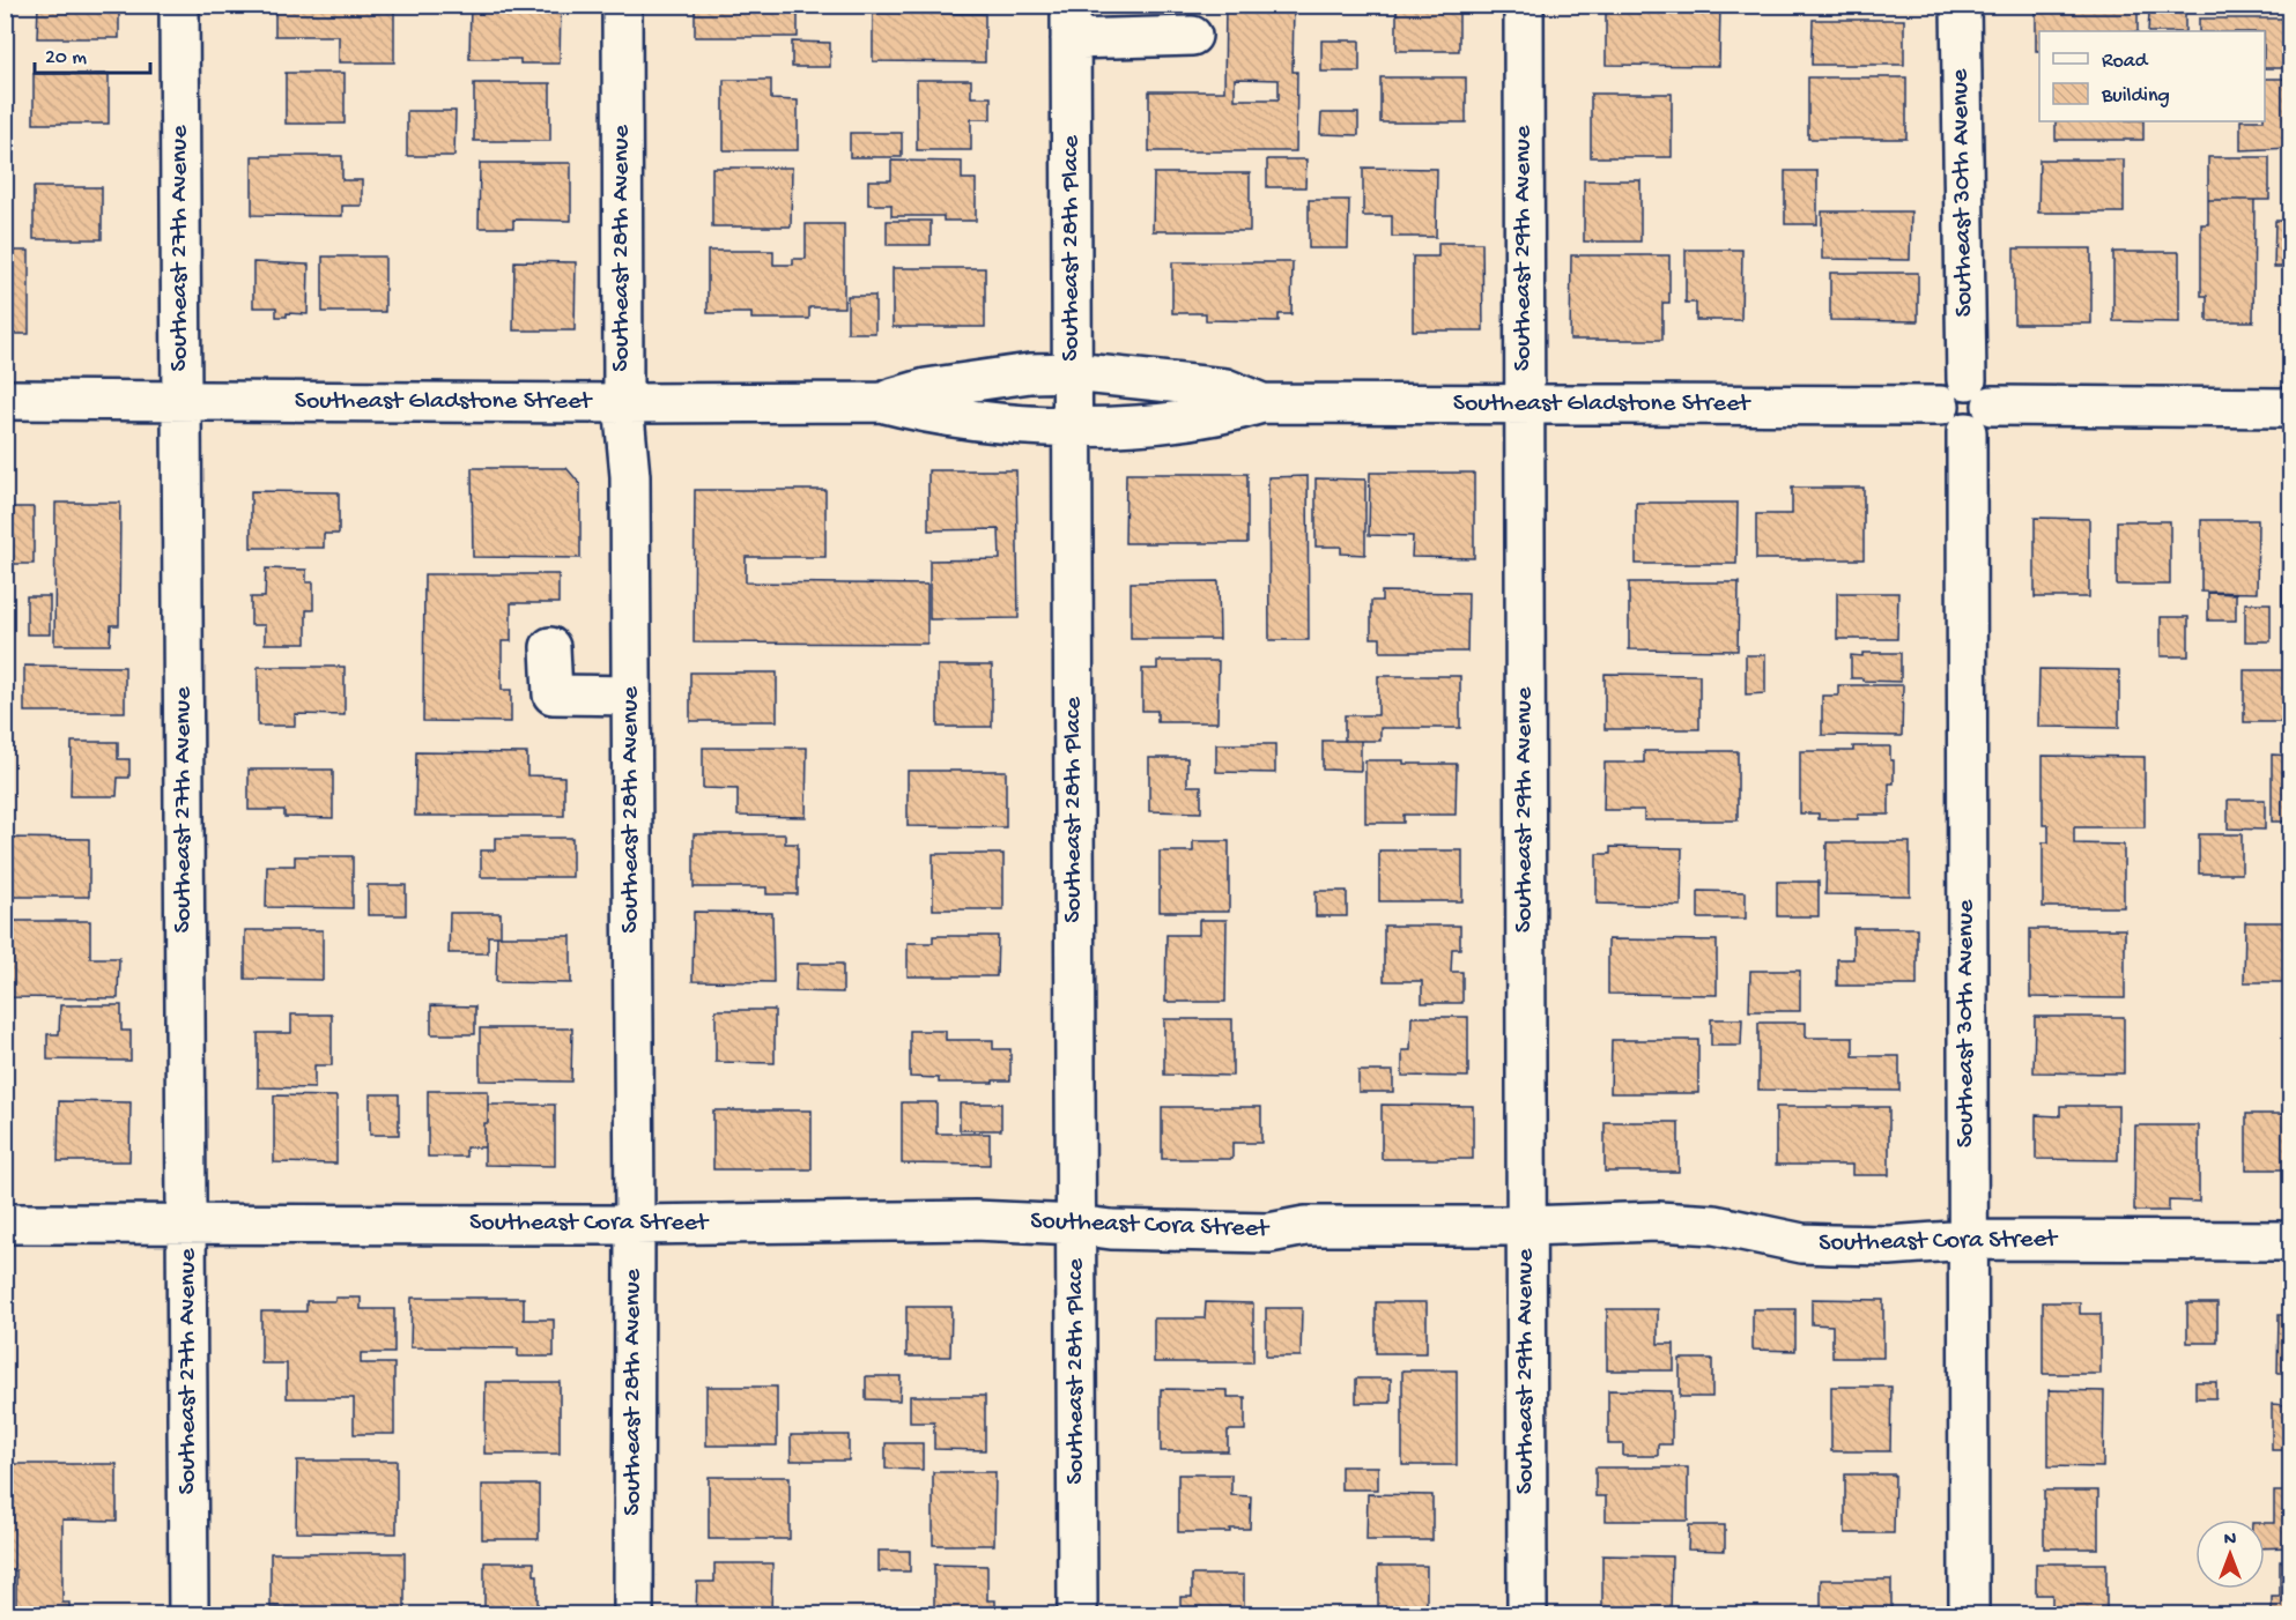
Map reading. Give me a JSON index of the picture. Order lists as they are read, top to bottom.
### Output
{
  "streets": {
    "street": [
      "Southeast 30th Avenue",
      "Southeast 27th Avenue",
      "Southeast 28th Avenue",
      "Southeast 28th Place",
      "Southeast 29th Avenue",
      "Southeast Gladstone Street",
      "Southeast Cora Street"
    ]
  },
  "crossings": [
    ["Southeast 30th Avenue", "Southeast Gladstone Street"],
    ["Southeast 30th Avenue", "Southeast Cora Street"],
    ["Southeast 27th Avenue", "Southeast Gladstone Street"],
    ["Southeast 27th Avenue", "Southeast Cora Street"],
    ["Southeast 28th Avenue", "Southeast Gladstone Street"],
    ["Southeast 28th Avenue", "Southeast Cora Street"],
    ["Southeast 28th Place", "Southeast Gladstone Street"],
    ["Southeast 28th Place", "Southeast Cora Street"],
    ["Southeast 29th Avenue", "Southeast Gladstone Street"],
    ["Southeast 29th Avenue", "Southeast Cora Street"]
  ],
  "legend": ["Road", "Building"],
  "scale_bar": "20 m",
  "north": "top"
}
